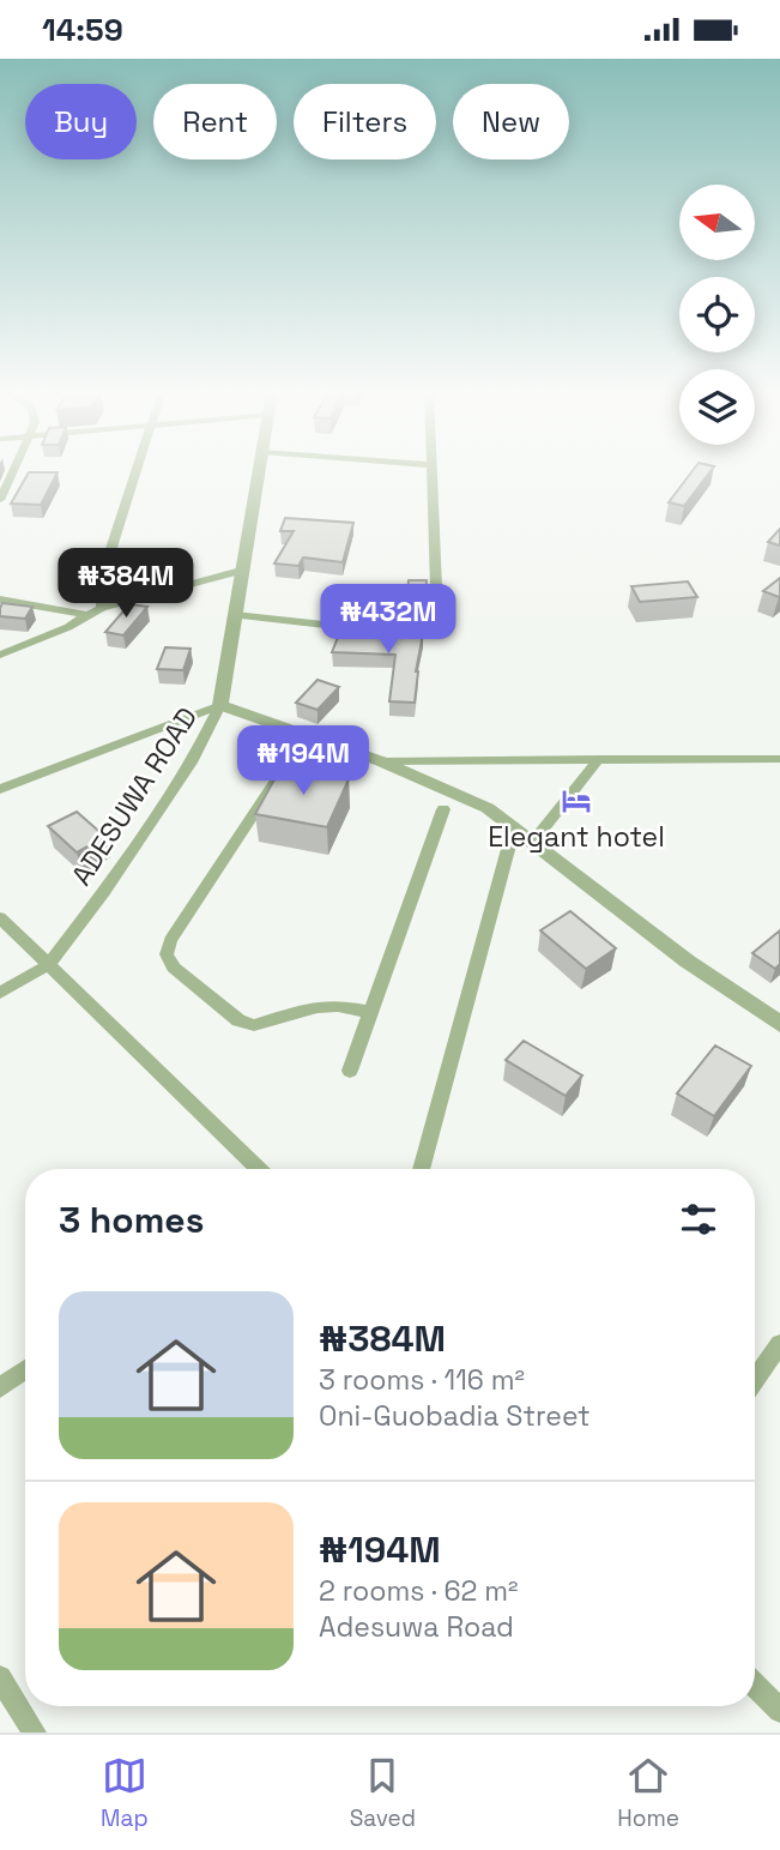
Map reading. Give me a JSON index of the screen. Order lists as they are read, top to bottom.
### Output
{
  "streets": {
    "street": ["ADESUWA ROAD"]
  },
  "places": {
    "hotel": ["Elegant hotel"]
  },
  "north": "left",
  "page": {
    "status": "14:59",
    "chip": [
      "Buy",
      "Rent",
      "Filters",
      "New"
    ],
    "price": ["₦384M", "₦432M", "₦194M"],
    "heading": "3 homes",
    "list": [
      {
        "name": "₦384M",
        "note": "3 rooms · 116 m² · Oni-Guobadia Street"
      },
      {
        "name": "₦194M",
        "note": "2 rooms · 62 m² · Adesuwa Road"
      }
    ],
    "tabs": ["Map", "Saved", "Home"]
  }
}
